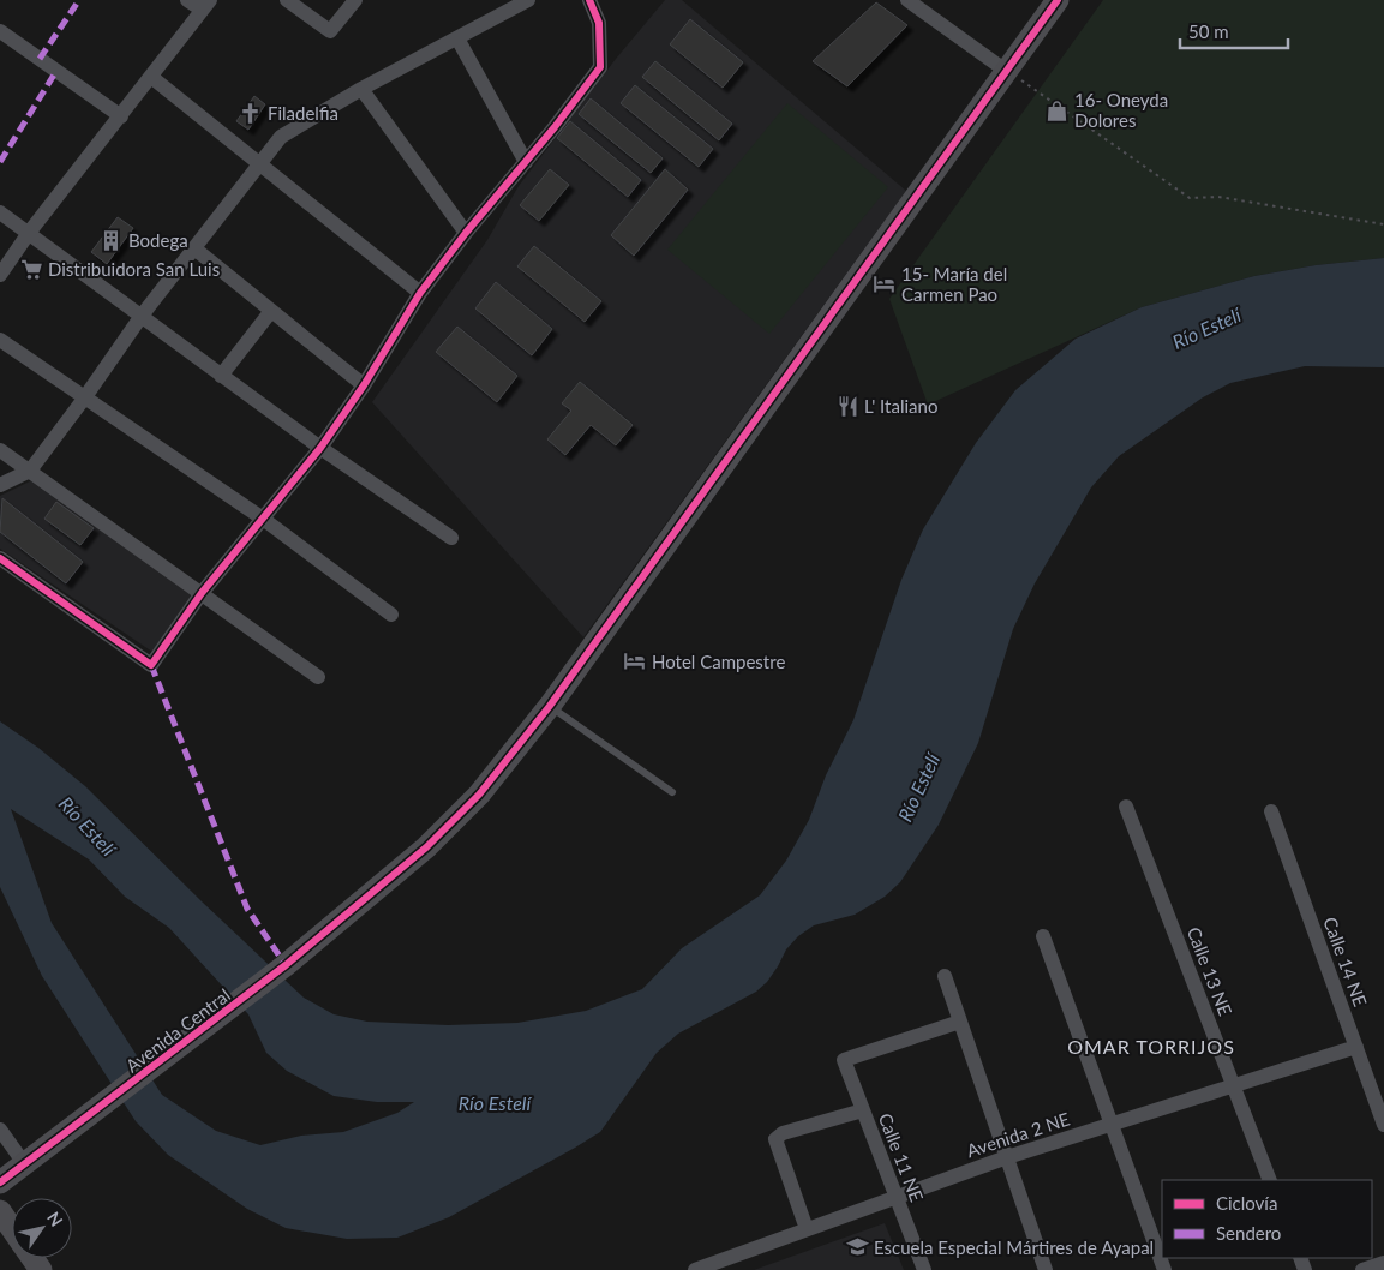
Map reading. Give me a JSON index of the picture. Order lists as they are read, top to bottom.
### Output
{
  "streets": {
    "street": [
      "Calle 14 NE",
      "Calle 13 NE",
      "Avenida Central",
      "Avenida 2 NE",
      "Calle 11 NE"
    ]
  },
  "crossings": [
    ["Calle 14 NE", "Avenida 2 NE"],
    ["Calle 13 NE", "Avenida 2 NE"],
    ["Avenida 2 NE", "Calle 11 NE"]
  ],
  "districts": ["OMAR TORRIJOS"],
  "water": ["Río Estelí"],
  "places": {
    "shop": ["16- Oneyda Dolores"],
    "church": ["Filadelfia"],
    "building": ["Bodega"],
    "supermarket": ["Distribuidora San Luis"],
    "hotel": ["15- María del Carmen Pao", "Hotel Campestre"],
    "restaurant": ["L' Italiano"],
    "school or university": ["Escuela Especial Mártires de Ayapal"]
  },
  "legend": ["Ciclovía", "Sendero"],
  "scale_bar": "50 m",
  "north": "top right"
}
